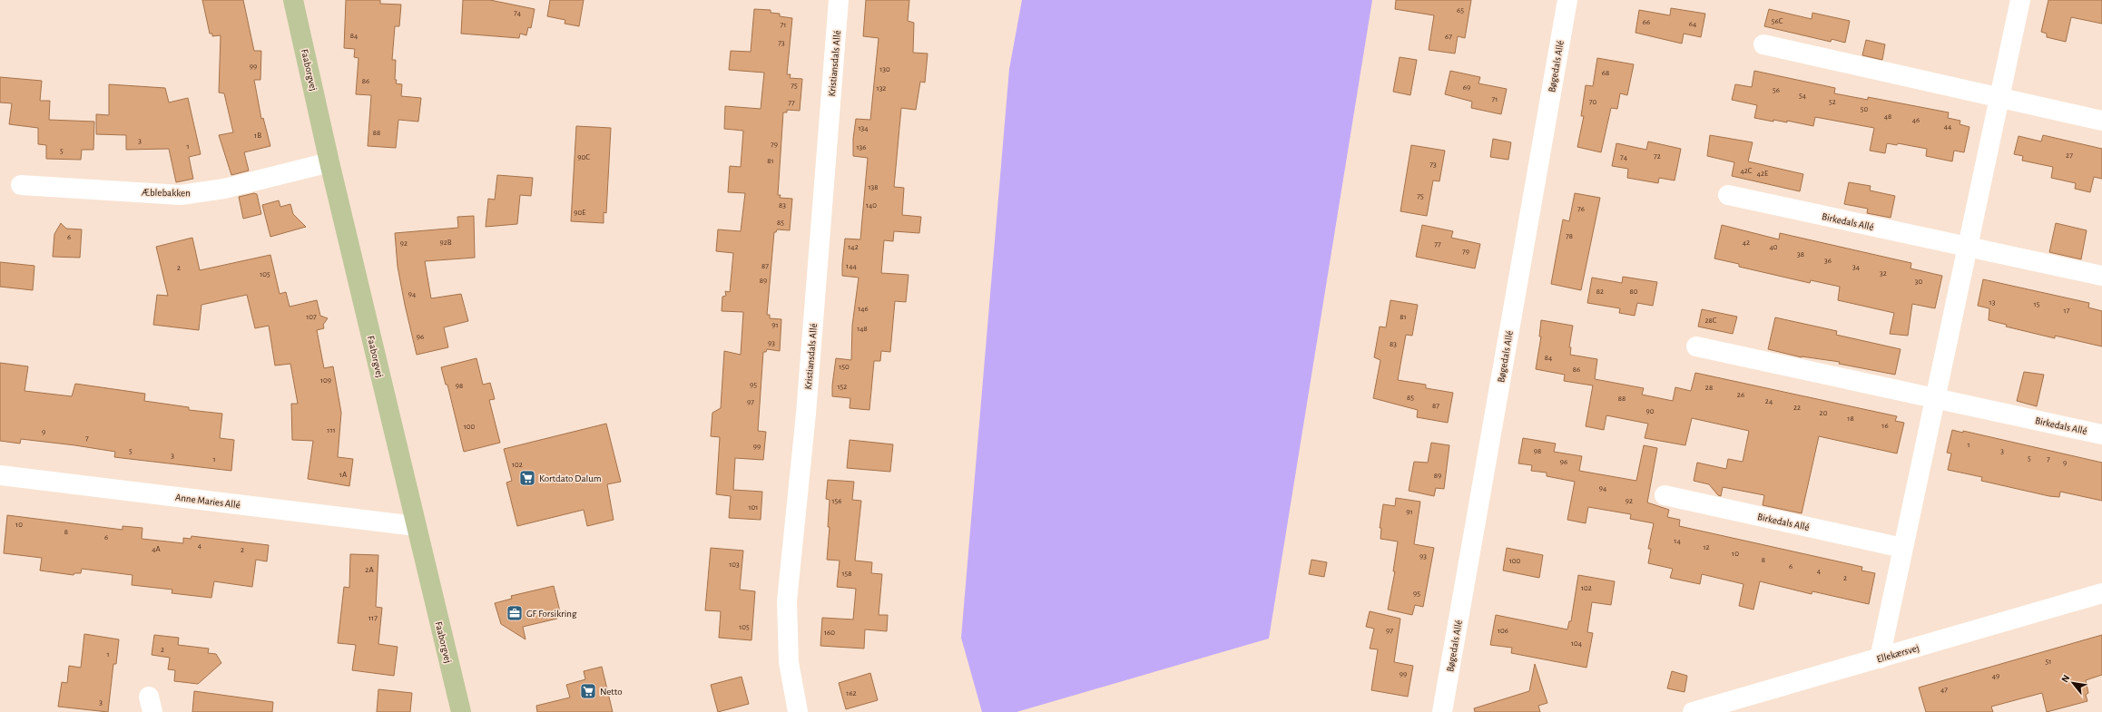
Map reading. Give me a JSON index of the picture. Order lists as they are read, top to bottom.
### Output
{
  "streets": {
    "main road": ["Faaborgvej"],
    "street": [
      "Kristiansdals Allé",
      "Bøgedals Allé",
      "Æblebakken",
      "Birkedals Allé",
      "Anne Maries Allé",
      "Ellekærsvej"
    ]
  },
  "crossings": [
    ["Faaborgvej", "Æblebakken"],
    ["Faaborgvej", "Anne Maries Allé"]
  ],
  "places": {
    "supermarket": ["Kortdato Dalum", "Netto"],
    "office": ["GF Forsikring"]
  },
  "house_numbers": [
    "65",
    "74",
    "56C",
    "66",
    "64",
    "71",
    "84",
    "67",
    "73",
    "99",
    "130",
    "68",
    "86",
    "75",
    "69",
    "132",
    "56",
    "54",
    "71",
    "70",
    "52",
    "77",
    "50",
    "48",
    "46",
    "44",
    "134",
    "88",
    "1B",
    "3",
    "79",
    "1",
    "136",
    "5",
    "27",
    "72",
    "90C",
    "74",
    "81",
    "73",
    "42C",
    "42E",
    "138",
    "75",
    "83",
    "140",
    "76",
    "90E",
    "85",
    "78",
    "6",
    "92B",
    "42",
    "92",
    "77",
    "142",
    "40",
    "79",
    "38",
    "36",
    "87",
    "144",
    "34",
    "2",
    "32",
    "105",
    "89",
    "30",
    "82",
    "80",
    "94",
    "13",
    "15",
    "146",
    "17",
    "107",
    "81",
    "28C",
    "91",
    "148",
    "96",
    "93",
    "83",
    "84",
    "150",
    "86",
    "109",
    "95",
    "98",
    "152",
    "28",
    "26",
    "85",
    "88",
    "24",
    "97",
    "87",
    "22",
    "90",
    "20",
    "18",
    "16",
    "100",
    "111",
    "9",
    "7",
    "1",
    "99",
    "5",
    "98",
    "3",
    "3",
    "5",
    "1",
    "7",
    "96",
    "9",
    "102",
    "1A",
    "89",
    "94",
    "156",
    "92",
    "101",
    "91",
    "10",
    "8",
    "6",
    "14",
    "4",
    "12",
    "4A",
    "2",
    "10",
    "93",
    "8",
    "100",
    "103",
    "6",
    "2A",
    "4",
    "158",
    "2",
    "102",
    "95",
    "117",
    "105",
    "97",
    "106",
    "160",
    "104",
    "2",
    "1",
    "51",
    "99",
    "49",
    "47",
    "162",
    "3"
  ],
  "north": "top left"
}
